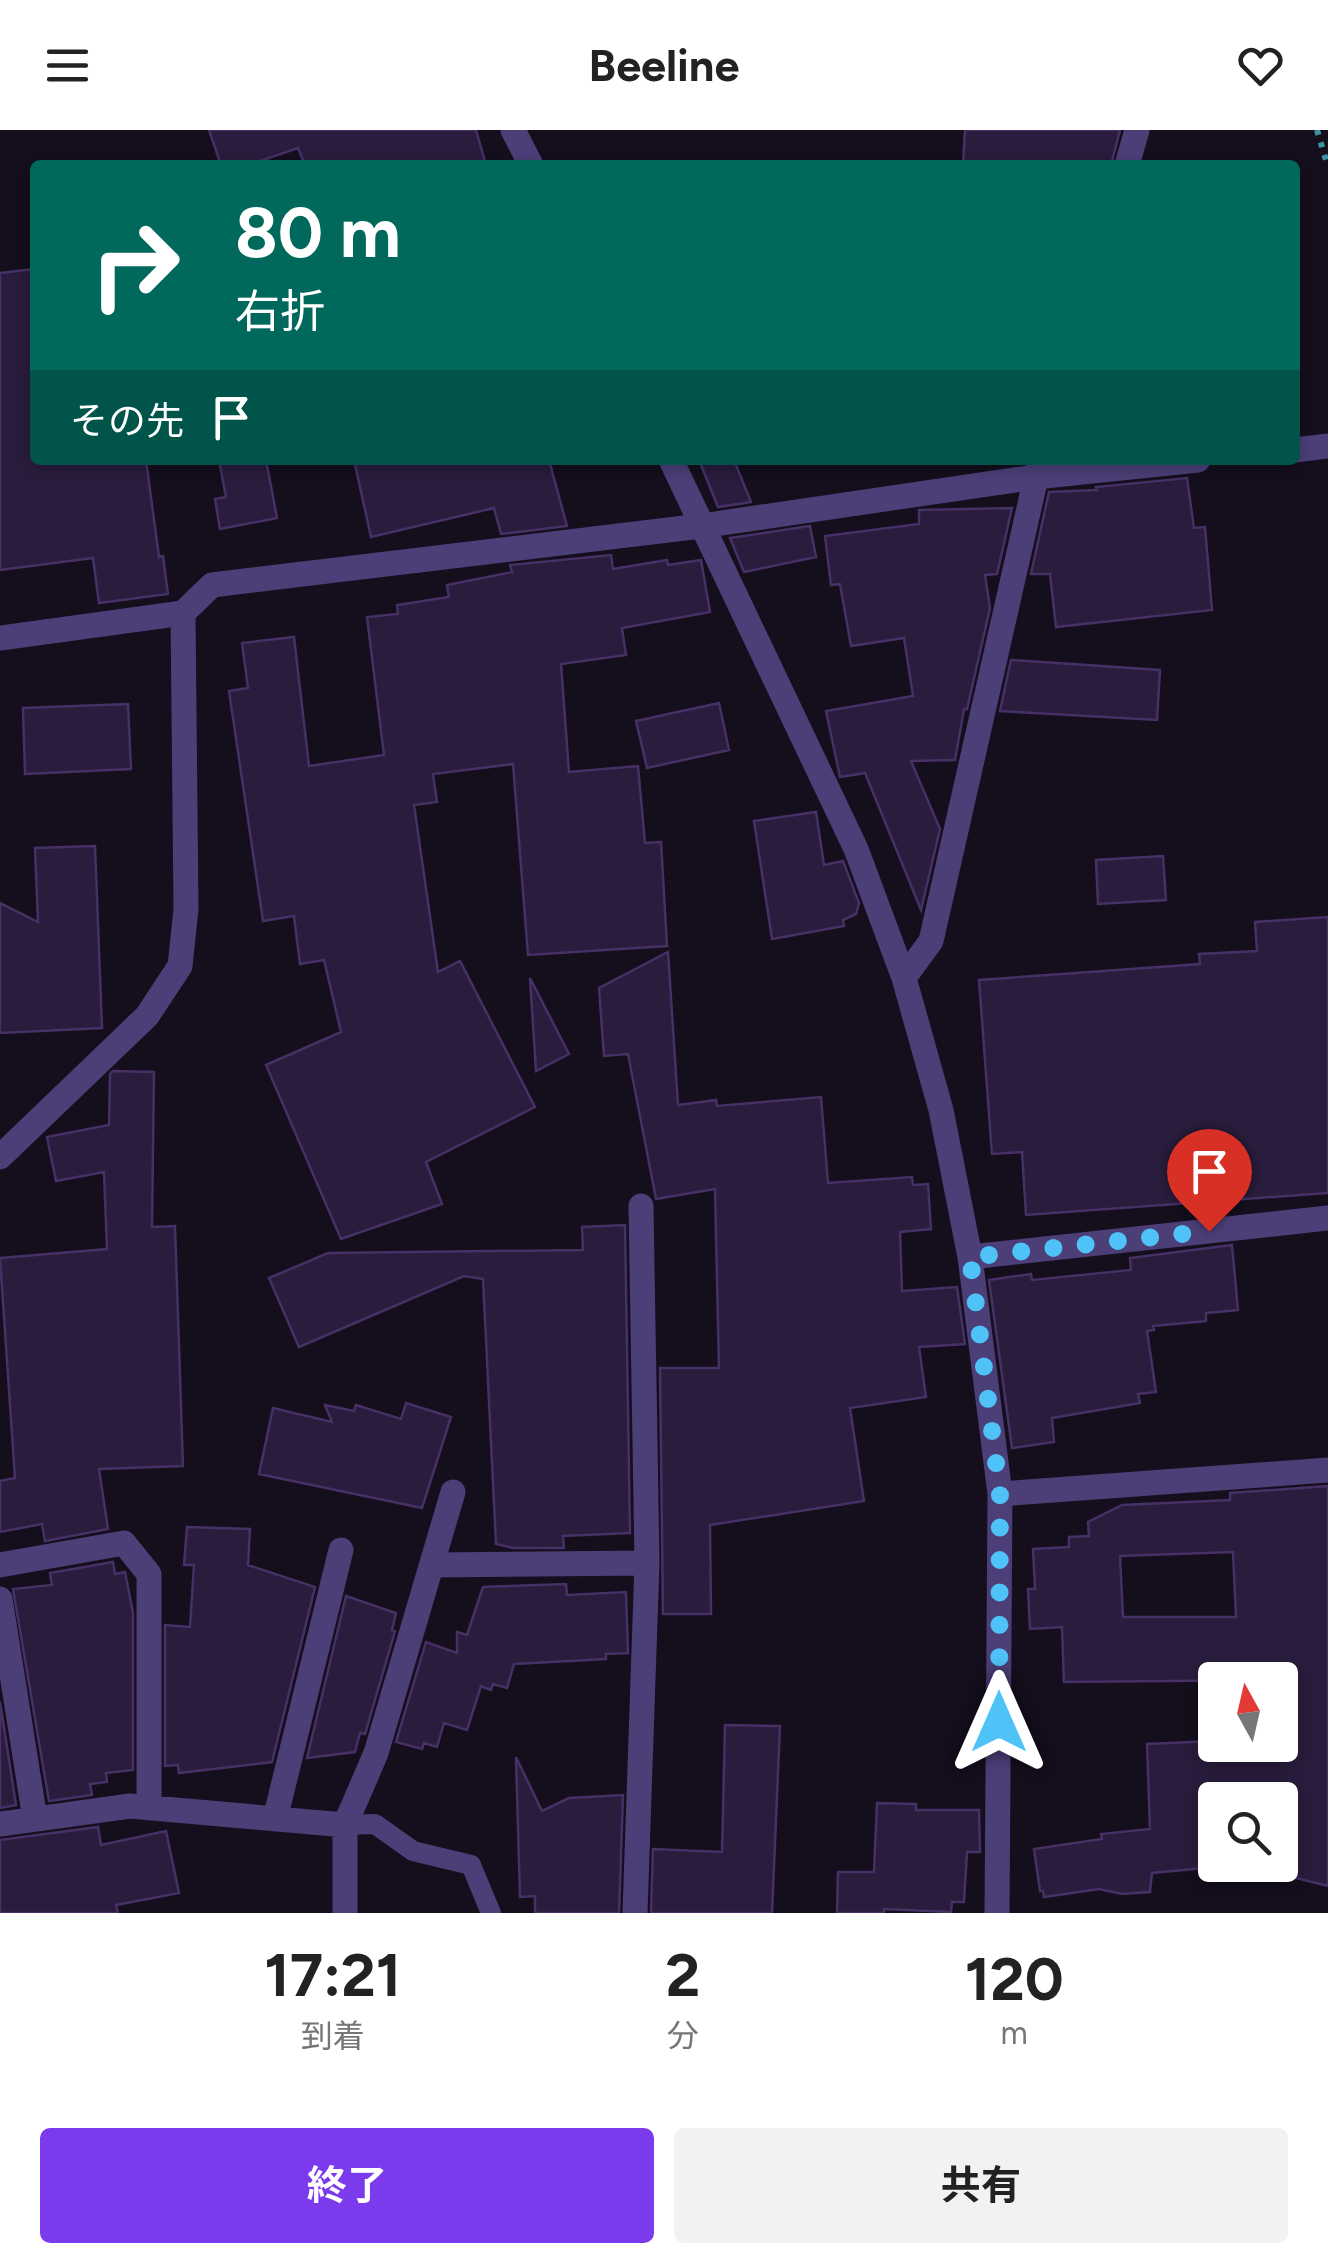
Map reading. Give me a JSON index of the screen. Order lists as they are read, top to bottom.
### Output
{
  "north": "top",
  "page": {
    "header": "Beeline",
    "turn": ["80 m", "右折"],
    "then": "その先",
    "eta": [
      "17:21",
      "到着",
      "2",
      "分",
      "120",
      "m"
    ],
    "buttons": ["終了", "共有"]
  }
}
